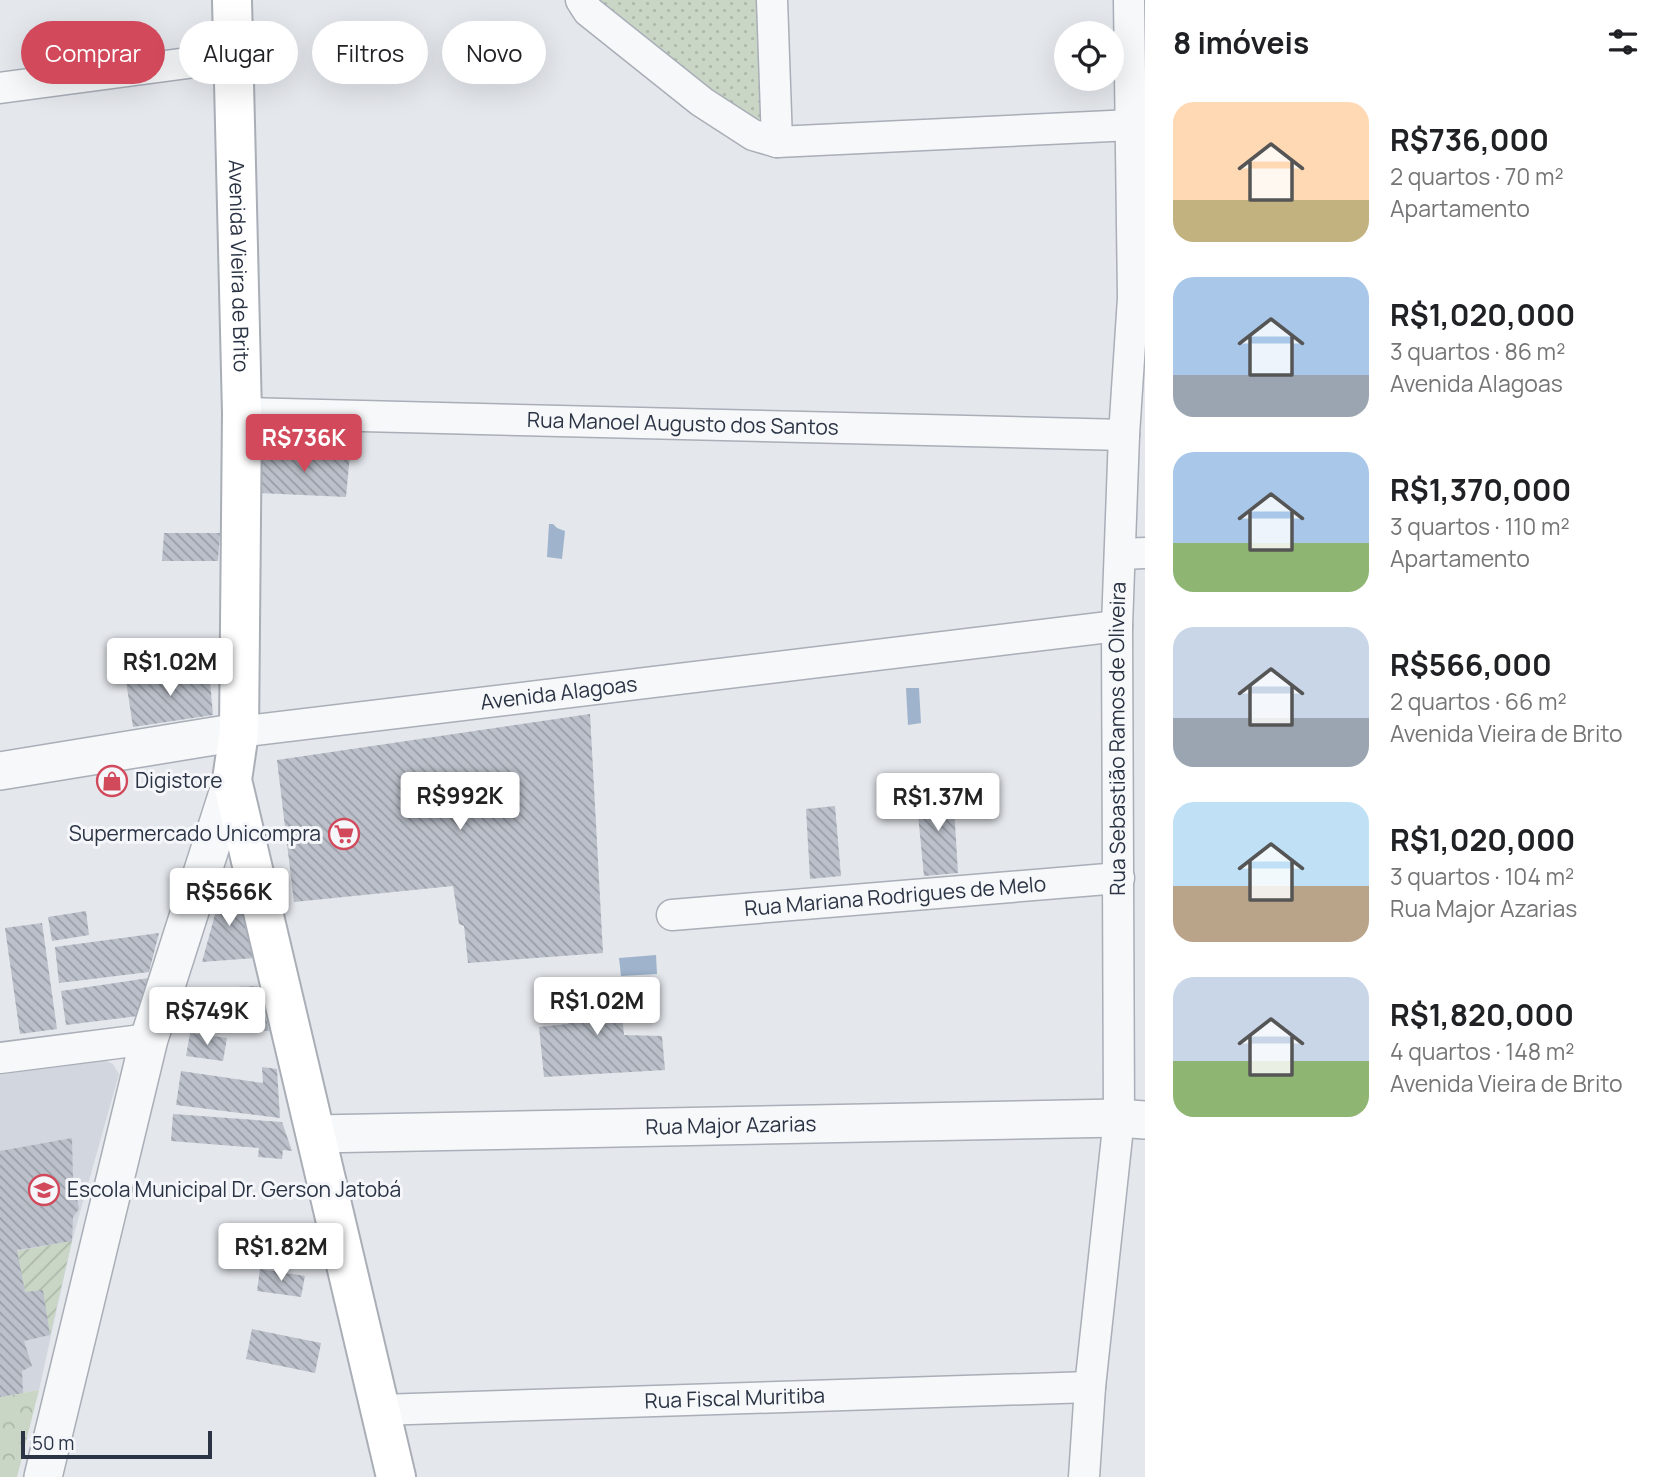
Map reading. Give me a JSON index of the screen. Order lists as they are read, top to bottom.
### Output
{
  "streets": {
    "main road": ["Avenida Vieira de Brito"],
    "street": [
      "Rua Manoel Augusto dos Santos",
      "Avenida Alagoas",
      "Rua Sebastião Ramos de Oliveira",
      "Rua Mariana Rodrigues de Melo",
      "Rua Major Azarias",
      "Rua Fiscal Muritiba"
    ]
  },
  "crossings": [
    ["Avenida Vieira de Brito", "Rua Manoel Augusto dos Santos"],
    ["Avenida Vieira de Brito", "Avenida Alagoas"],
    ["Avenida Vieira de Brito", "Rua Major Azarias"],
    ["Avenida Vieira de Brito", "Rua Fiscal Muritiba"],
    ["Rua Manoel Augusto dos Santos", "Rua Sebastião Ramos de Oliveira"],
    ["Avenida Alagoas", "Rua Sebastião Ramos de Oliveira"],
    ["Rua Sebastião Ramos de Oliveira", "Rua Mariana Rodrigues de Melo"],
    ["Rua Sebastião Ramos de Oliveira", "Rua Major Azarias"],
    ["Rua Sebastião Ramos de Oliveira", "Rua Fiscal Muritiba"]
  ],
  "places": {
    "shop": ["Digistore"],
    "supermarket": ["Supermercado Unicompra"],
    "school or university": ["Escola Municipal Dr. Gerson Jatobá"]
  },
  "scale_bar": "50 m",
  "page": {
    "heading": "8 imóveis",
    "chip": [
      "Comprar",
      "Alugar",
      "Filtros",
      "Novo"
    ],
    "list": [
      {
        "name": "R$736,000",
        "note": "2 quartos · 70 m² · Apartamento"
      },
      {
        "name": "R$1,020,000",
        "note": "3 quartos · 86 m² · Avenida Alagoas"
      },
      {
        "name": "R$1,370,000",
        "note": "3 quartos · 110 m² · Apartamento"
      },
      {
        "name": "R$566,000",
        "note": "2 quartos · 66 m² · Avenida Vieira de Brito"
      },
      {
        "name": "R$1,020,000",
        "note": "3 quartos · 104 m² · Rua Major Azarias"
      },
      {
        "name": "R$1,820,000",
        "note": "4 quartos · 148 m² · Avenida Vieira de Brito"
      }
    ],
    "price": [
      "R$736K",
      "R$1.02M",
      "R$992K",
      "R$1.37M",
      "R$566K",
      "R$1.02M",
      "R$749K",
      "R$1.82M"
    ],
    "scale": "50 m"
  }
}
